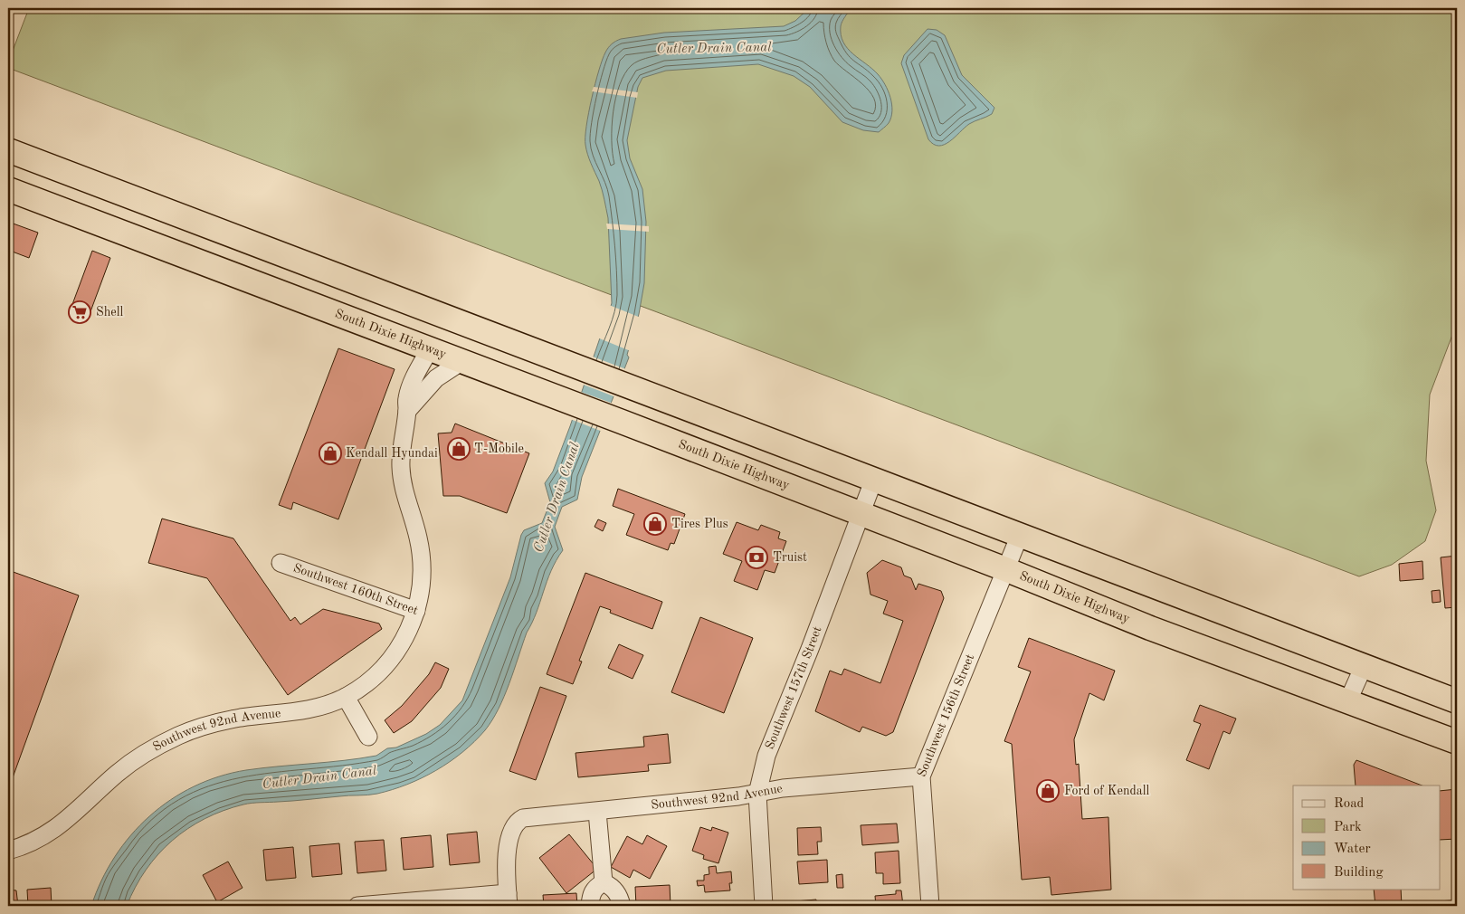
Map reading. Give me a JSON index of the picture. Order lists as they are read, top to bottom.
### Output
{
  "streets": {
    "highway": ["South Dixie Highway"],
    "street": [
      "Southwest 160th Street",
      "Southwest 157th Street",
      "Southwest 156th Street",
      "Southwest 92nd Avenue"
    ]
  },
  "crossings": [
    ["South Dixie Highway", "Southwest 160th Street"],
    ["South Dixie Highway", "Southwest 157th Street"],
    ["South Dixie Highway", "Southwest 156th Street"],
    ["Southwest 160th Street", "Southwest 92nd Avenue"],
    ["Southwest 157th Street", "Southwest 92nd Avenue"],
    ["Southwest 156th Street", "Southwest 92nd Avenue"]
  ],
  "water": ["Cutler Drain Canal"],
  "places": {
    "supermarket": ["Shell"],
    "shop": [
      "T-Mobile",
      "Kendall Hyundai",
      "Tires Plus",
      "Ford of Kendall"
    ],
    "bank": ["Truist"]
  },
  "legend": [
    "Road",
    "Park",
    "Water",
    "Building"
  ]
}
